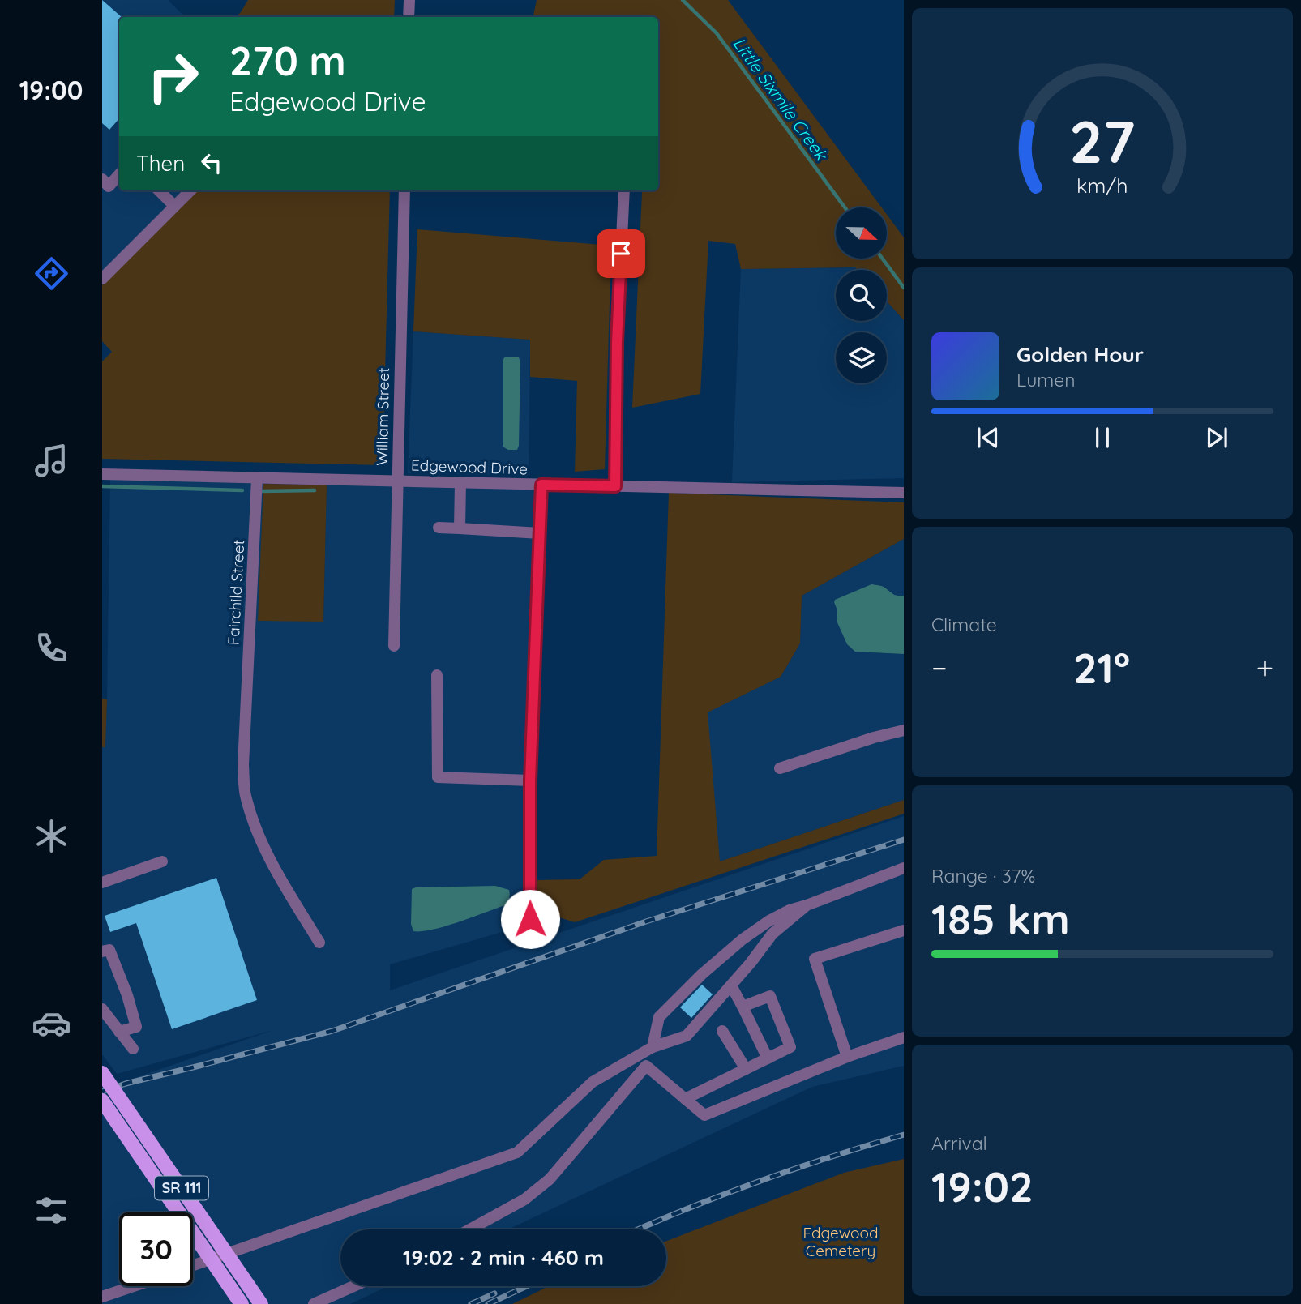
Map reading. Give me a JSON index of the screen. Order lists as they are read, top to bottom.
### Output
{
  "streets": {
    "main road": ["SR 111"],
    "street": ["William Street", "Edgewood Drive", "Fairchild Street"]
  },
  "crossings": [
    ["William Street", "Edgewood Drive"],
    ["Edgewood Drive", "Fairchild Street"]
  ],
  "water": ["Little Sixmile Creek"],
  "parks": ["Edgewood Cemetery"],
  "north": "right",
  "page": {
    "tabs": "19:00",
    "turn": ["270 m", "Edgewood Drive"],
    "then": "Then",
    "song": ["Golden Hour", "Lumen"],
    "tile": [
      "Climate",
      ["Range · 37%", "185 km"],
      ["Arrival", "19:02"]
    ],
    "heat": ["−", "21°", "+"],
    "limit": "30",
    "trip": "19:02 · 2 min · 460 m",
    "gauge": ["27", "km/h"]
  }
}
